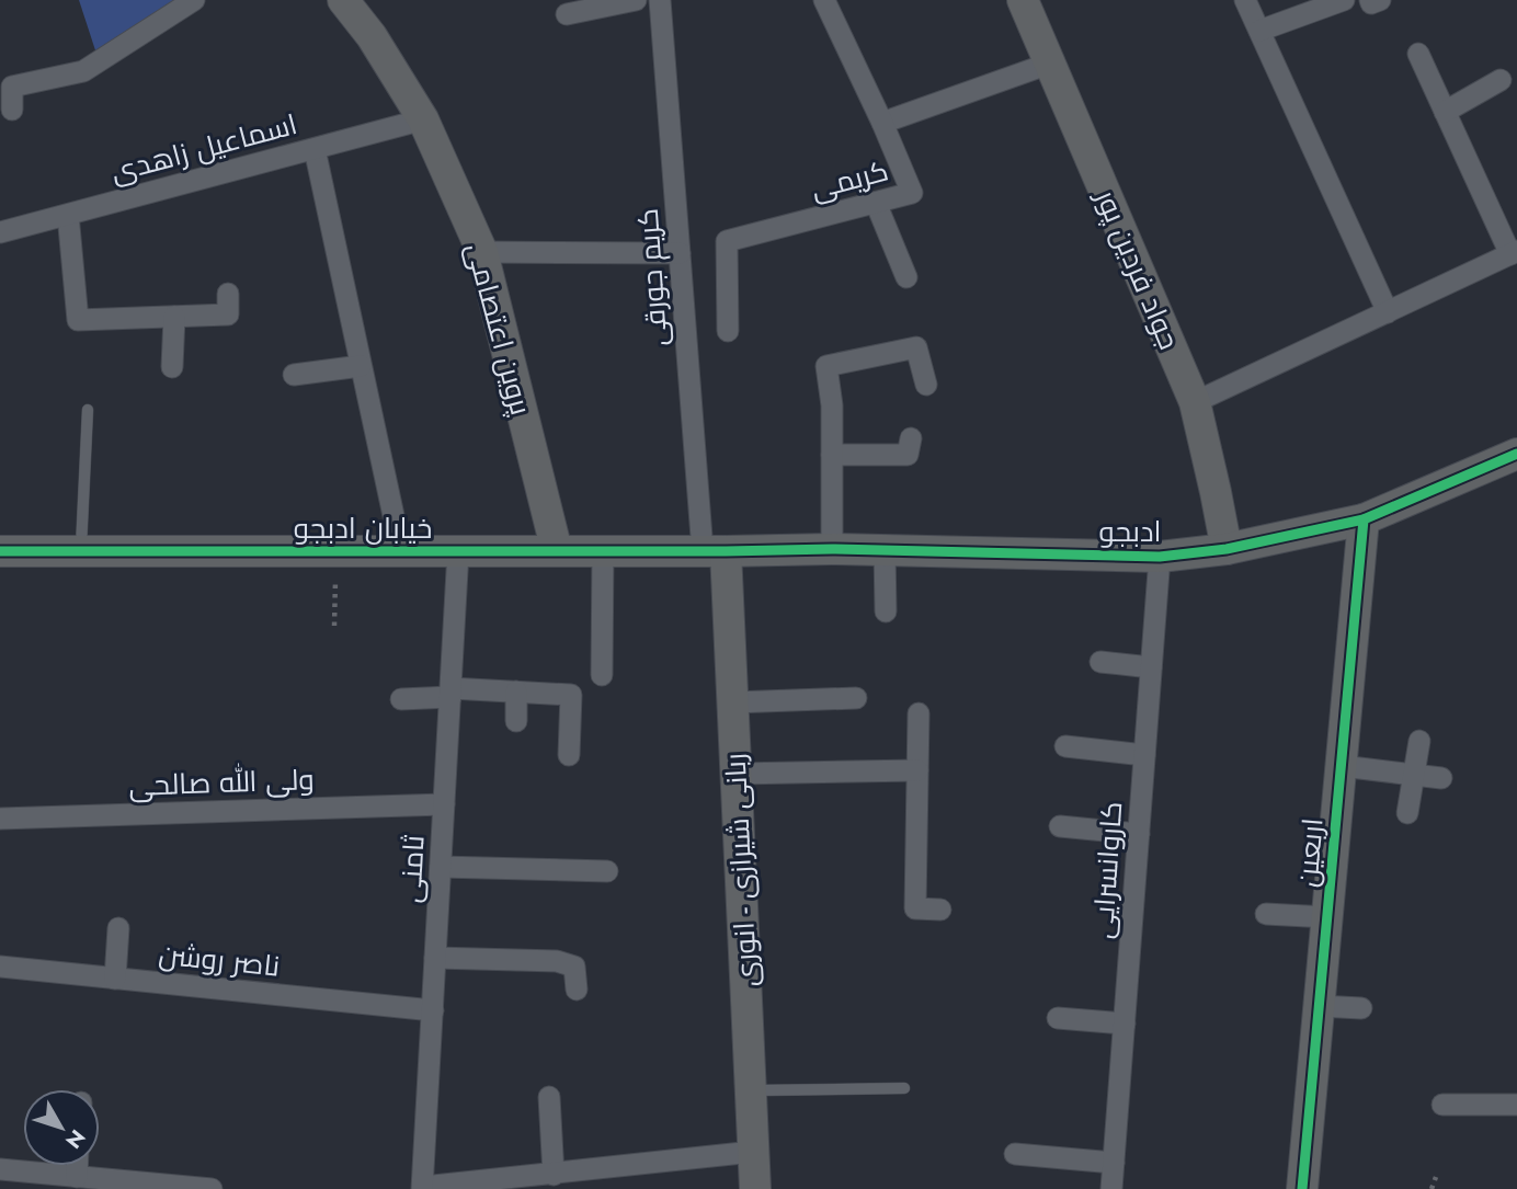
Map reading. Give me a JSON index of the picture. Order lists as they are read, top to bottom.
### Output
{
  "streets": {
    "street": [
      "اسماعیل زاهدی",
      "کریمی",
      "جواد فردین پور",
      "کریم جورقی",
      "پروین اعتصامی",
      "خیابان ادبجو",
      "ادبجو",
      "ولی الله صالحی",
      "اربعین",
      "ثامنی",
      "ربانی شیرازی - انوری",
      "کاروانسرایی",
      "ناصر روشن"
    ]
  },
  "crossings": [
    ["اسماعیل زاهدی", "پروین اعتصامی"],
    ["جواد فردین پور", "ادبجو"],
    ["کریم جورقی", "خیابان ادبجو"],
    ["کریم جورقی", "ادبجو"],
    ["کریم جورقی", "ربانی شیرازی - انوری"],
    ["پروین اعتصامی", "خیابان ادبجو"],
    ["خیابان ادبجو", "ادبجو"],
    ["خیابان ادبجو", "ثامنی"],
    ["خیابان ادبجو", "ربانی شیرازی - انوری"],
    ["ادبجو", "اربعین"],
    ["ادبجو", "ربانی شیرازی - انوری"],
    ["ادبجو", "کاروانسرایی"],
    ["ولی الله صالحی", "ثامنی"],
    ["ثامنی", "ناصر روشن"]
  ],
  "north": "bottom right"
}
